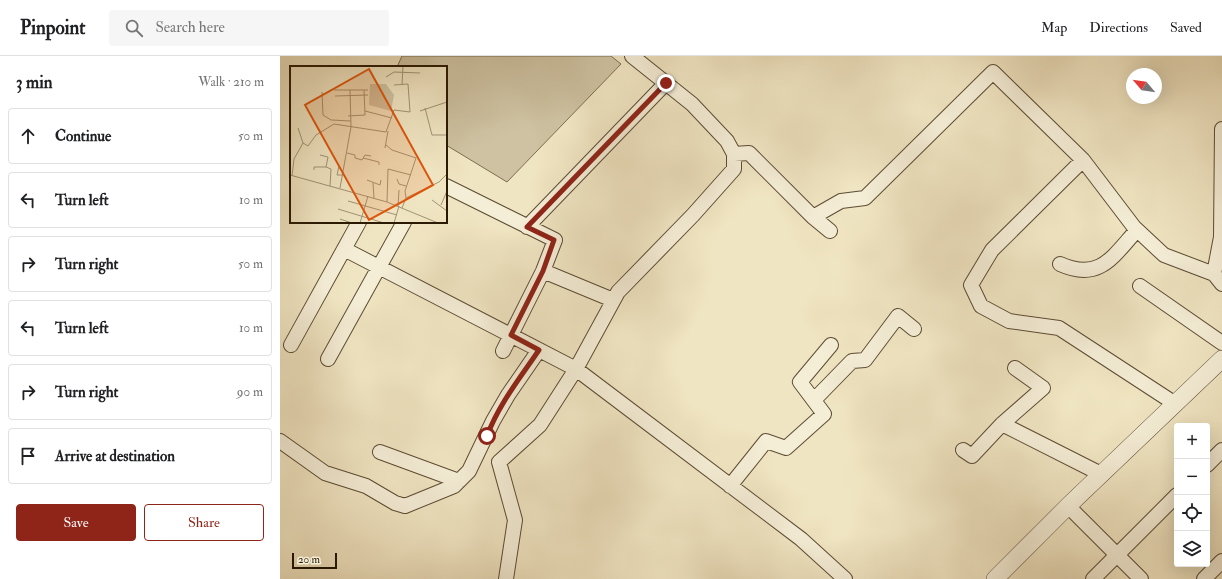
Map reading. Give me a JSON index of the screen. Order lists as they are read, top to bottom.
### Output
{
  "scale_bar": "20 m",
  "north": "top left",
  "page": {
    "header": "Pinpoint",
    "search": "Search here",
    "nav": ["Map", "Directions", "Saved"],
    "heading": ["3 min", "Walk · 210 m"],
    "list": [
      ["Continue", "50 m"],
      ["Turn left", "10 m"],
      ["Turn right", "50 m"],
      ["Turn left", "10 m"],
      ["Turn right", "90 m"],
      "Arrive at destination"
    ],
    "map_buttons": ["+", "−"],
    "buttons": ["Save", "Share"],
    "scale": "20 m"
  }
}
